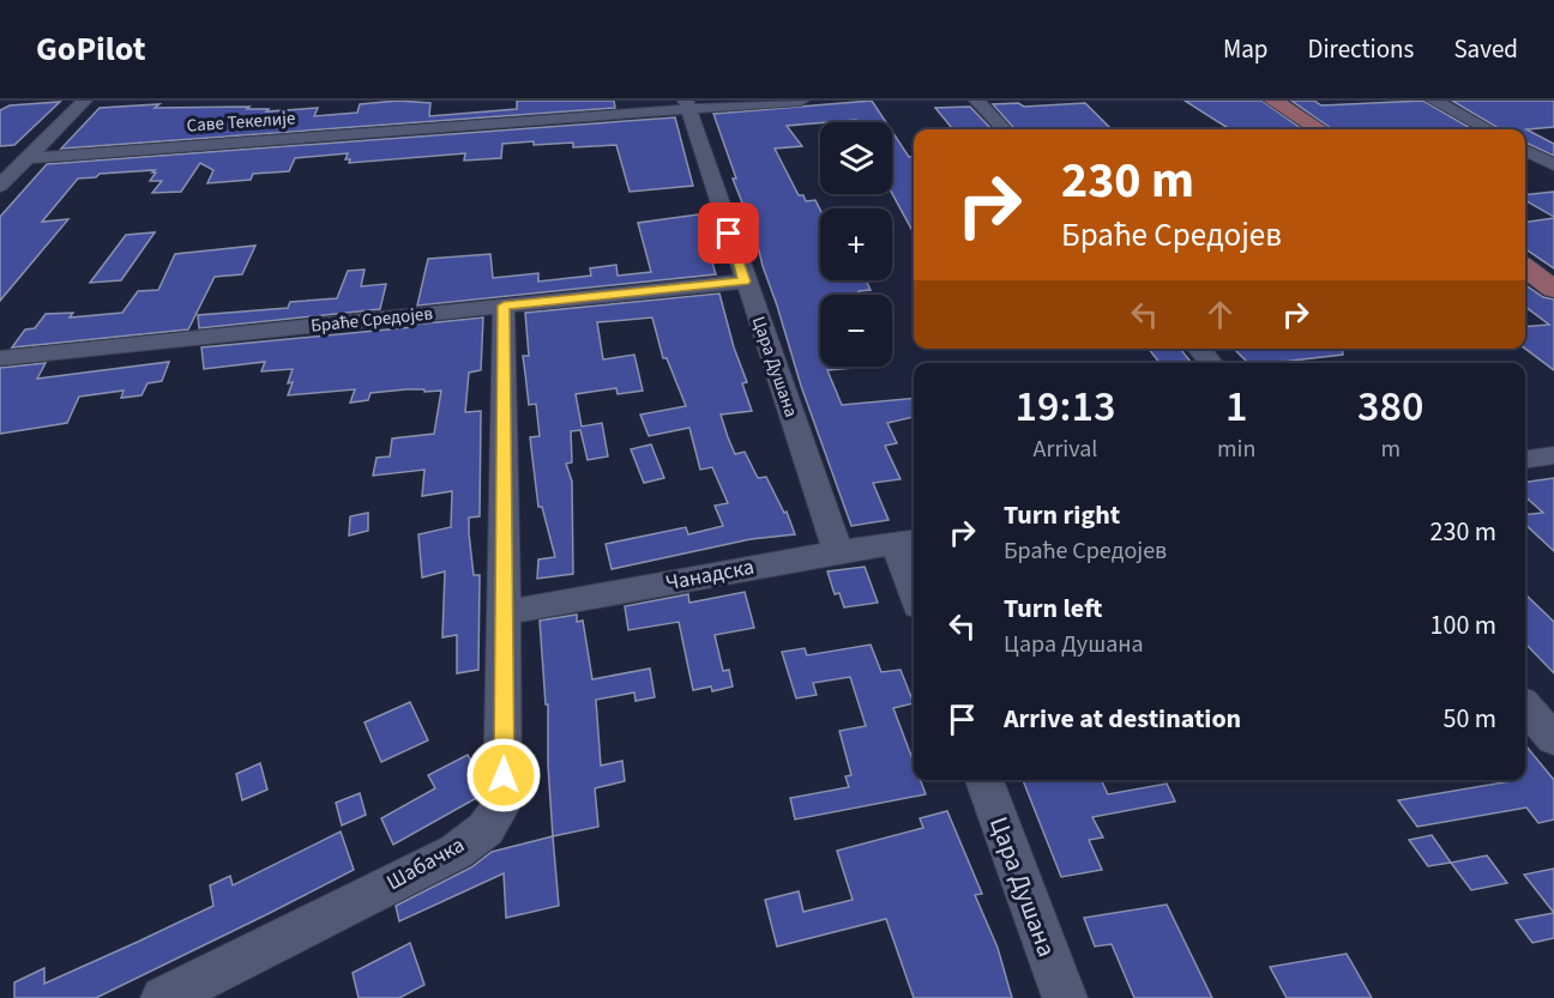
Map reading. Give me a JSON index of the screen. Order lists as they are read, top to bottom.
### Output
{
  "streets": {
    "street": [
      "Саве Текелије",
      "Браће Средојев",
      "Цара Душана",
      "Чанадска",
      "Шабачка"
    ]
  },
  "crossings": [
    ["Саве Текелије", "Цара Душана"],
    ["Браће Средојев", "Цара Душана"],
    ["Браће Средојев", "Шабачка"],
    ["Цара Душана", "Чанадска"],
    ["Чанадска", "Шабачка"]
  ],
  "page": {
    "header": "GoPilot",
    "nav": ["Map", "Directions", "Saved"],
    "map_buttons": ["+", "−"],
    "turn": ["230 m", "Браће Средојев"],
    "eta": [
      "19:13",
      "Arrival",
      "1",
      "min",
      "380",
      "m"
    ],
    "list": [
      {
        "name": "Turn right",
        "note": "Браће Средојев",
        "value": "230 m"
      },
      {
        "name": "Turn left",
        "note": "Цара Душана",
        "value": "100 m"
      },
      {
        "name": "Arrive at destination",
        "value": "50 m"
      }
    ]
  }
}
